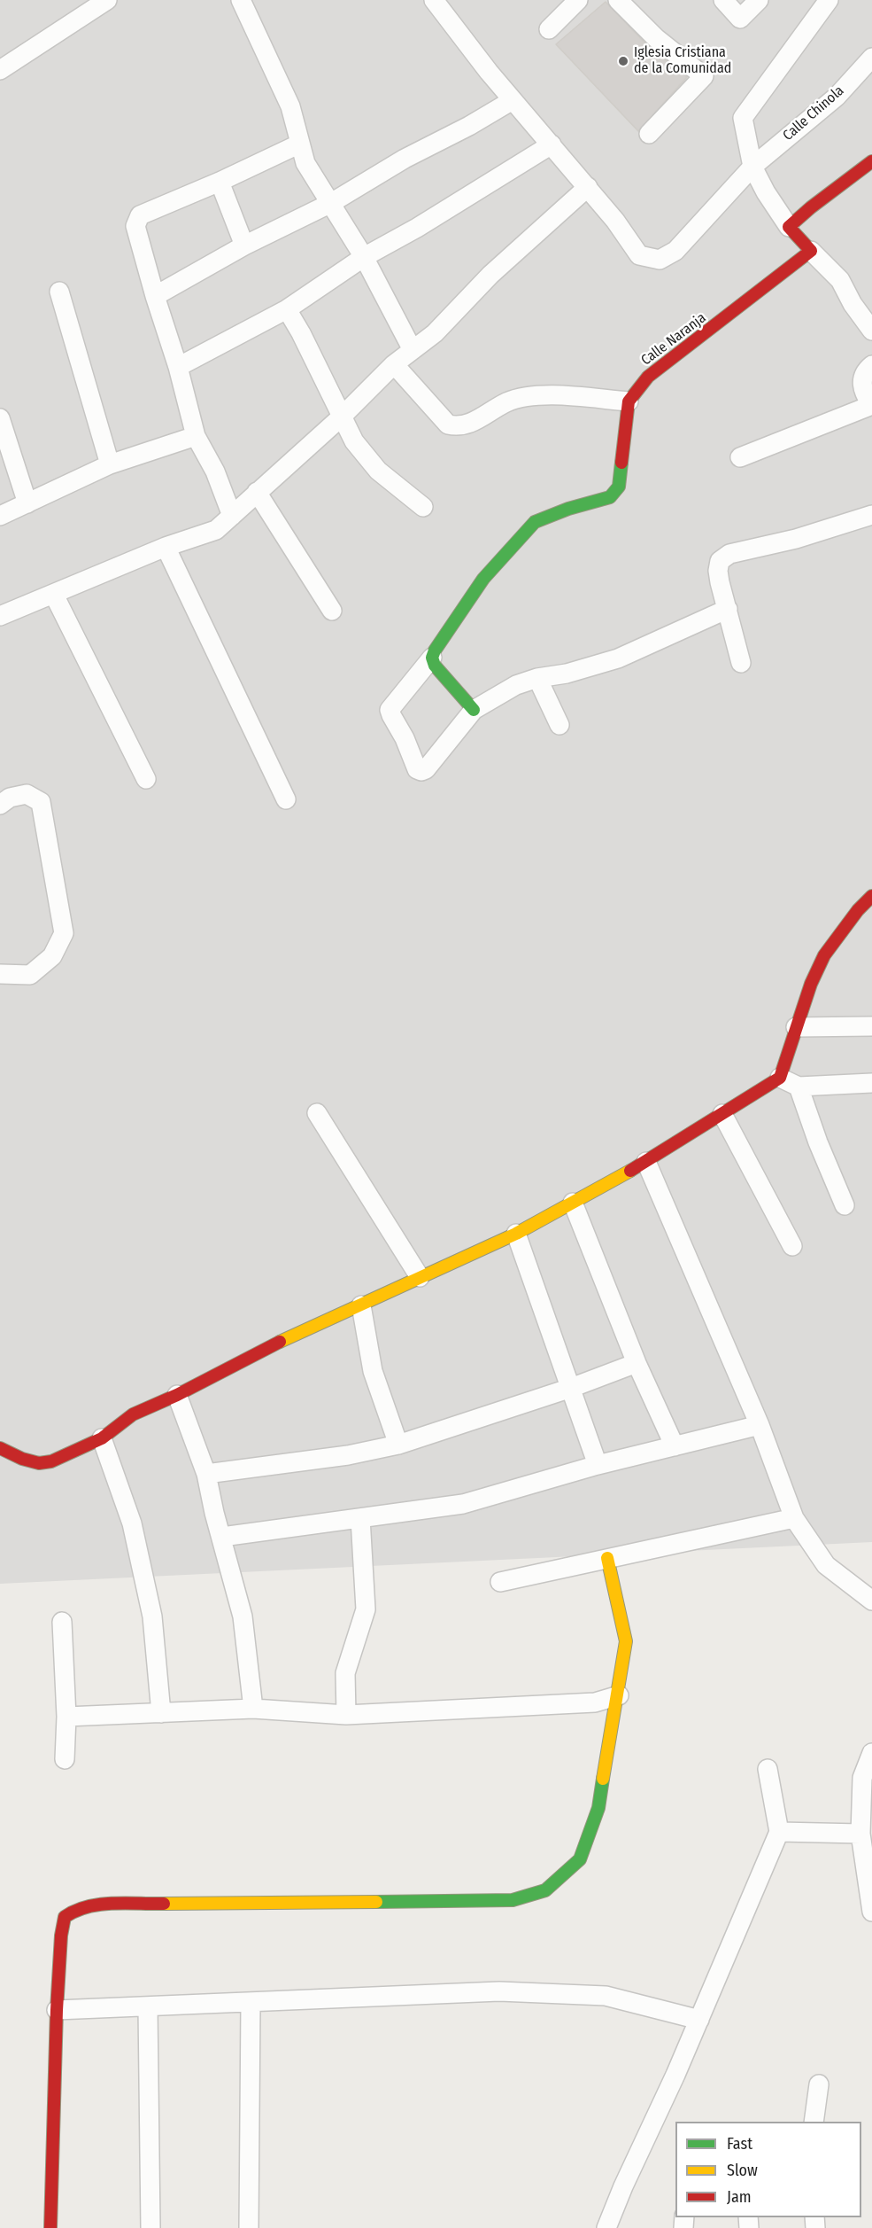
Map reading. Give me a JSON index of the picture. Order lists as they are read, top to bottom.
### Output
{
  "streets": {
    "street": ["Calle Chinola", "Calle Naranja"]
  },
  "places": ["Iglesia Cristiana de la Comunidad"],
  "legend": ["Fast", "Slow", "Jam"]
}
